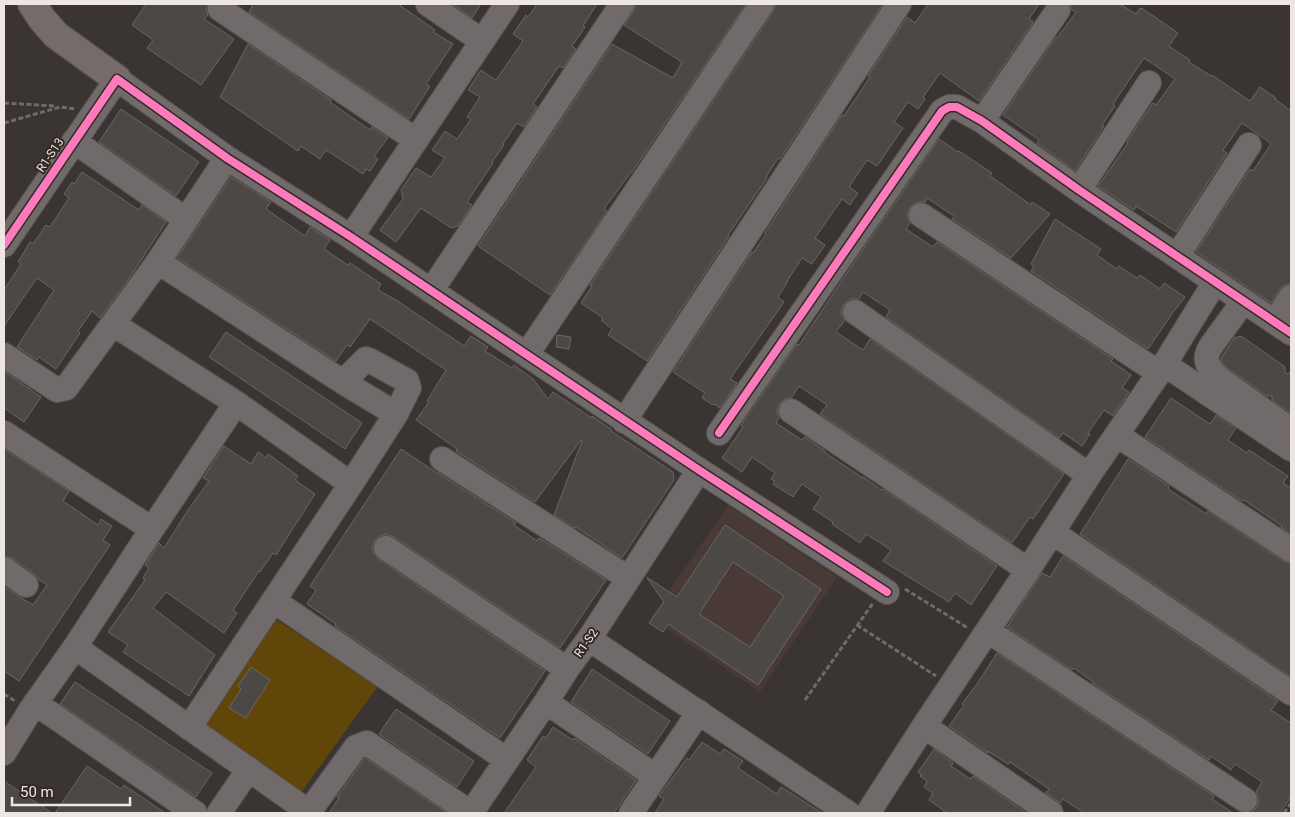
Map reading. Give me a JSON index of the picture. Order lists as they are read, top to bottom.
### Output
{
  "streets": {
    "street": ["R1-S13", "R1-S2"]
  },
  "scale_bar": "50 m"
}
